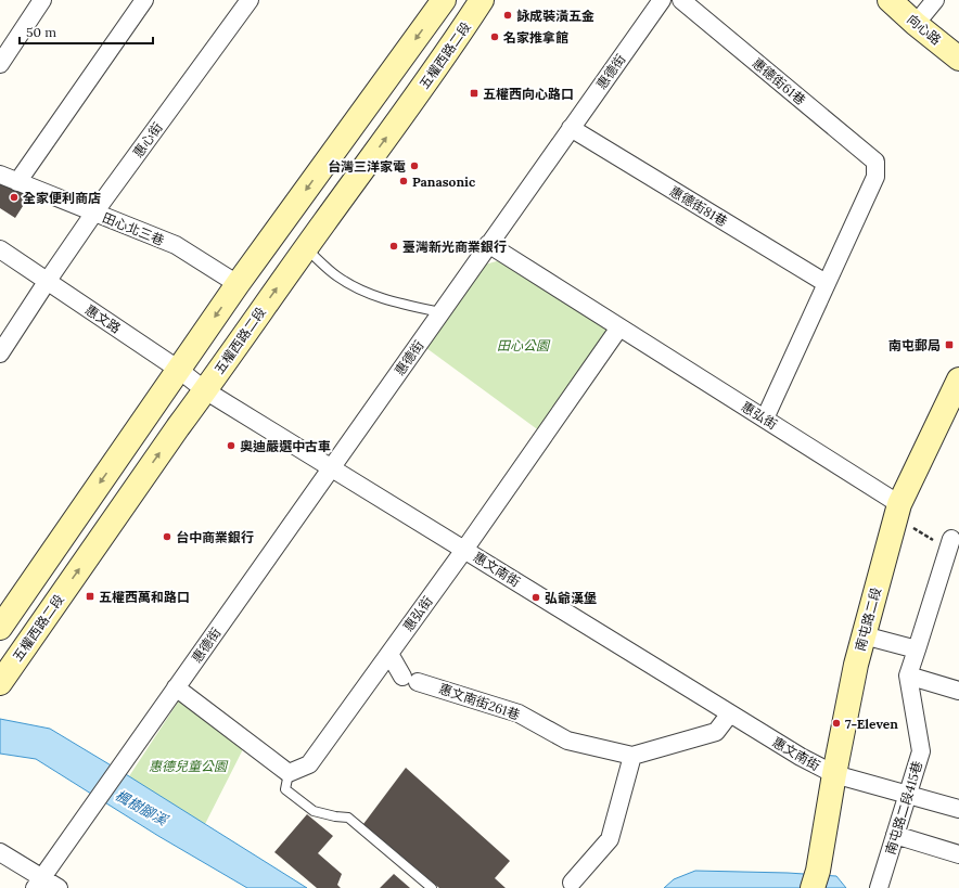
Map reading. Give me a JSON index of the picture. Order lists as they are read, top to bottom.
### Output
{
  "streets": {
    "main road": ["向心路", "五權西路二段", "南屯路二段"],
    "street": [
      "惠德街",
      "惠德街61巷",
      "惠心街",
      "惠德街81巷",
      "田心北三巷",
      "惠文路",
      "惠弘街",
      "惠文南街",
      "惠文南街261巷",
      "南屯路二段415巷"
    ]
  },
  "crossings": [
    ["五權西路二段", "惠文路"],
    ["五權西路二段", "惠文南街"],
    ["惠德街", "惠德街81巷"],
    ["惠德街", "惠弘街"],
    ["惠德街", "惠文南街"],
    ["惠德街61巷", "惠德街81巷"],
    ["惠心街", "田心北三巷"],
    ["惠心街", "惠文路"],
    ["惠文路", "惠文南街"],
    ["惠弘街", "惠文南街"],
    ["惠弘街", "南屯路二段"],
    ["惠弘街", "惠文南街261巷"],
    ["惠文南街", "南屯路二段"],
    ["惠文南街", "惠文南街261巷"],
    ["惠文南街", "南屯路二段415巷"]
  ],
  "water": ["楓樹腳溪"],
  "parks": ["田心公園", "惠德兒童公園"],
  "places": {
    "other": [
      "詠成裝潢五金",
      "名家推拿館",
      "台灣三洋家電",
      "Panasonic",
      "全家便利商店",
      "臺灣新光商業銀行",
      "奧迪嚴選中古車",
      "台中商業銀行",
      "弘爺漢堡",
      "7-Eleven"
    ],
    "transit": ["五權西向心路口", "南屯郵局", "五權西萬和路口"]
  },
  "scale_bar": "50 m"
}
